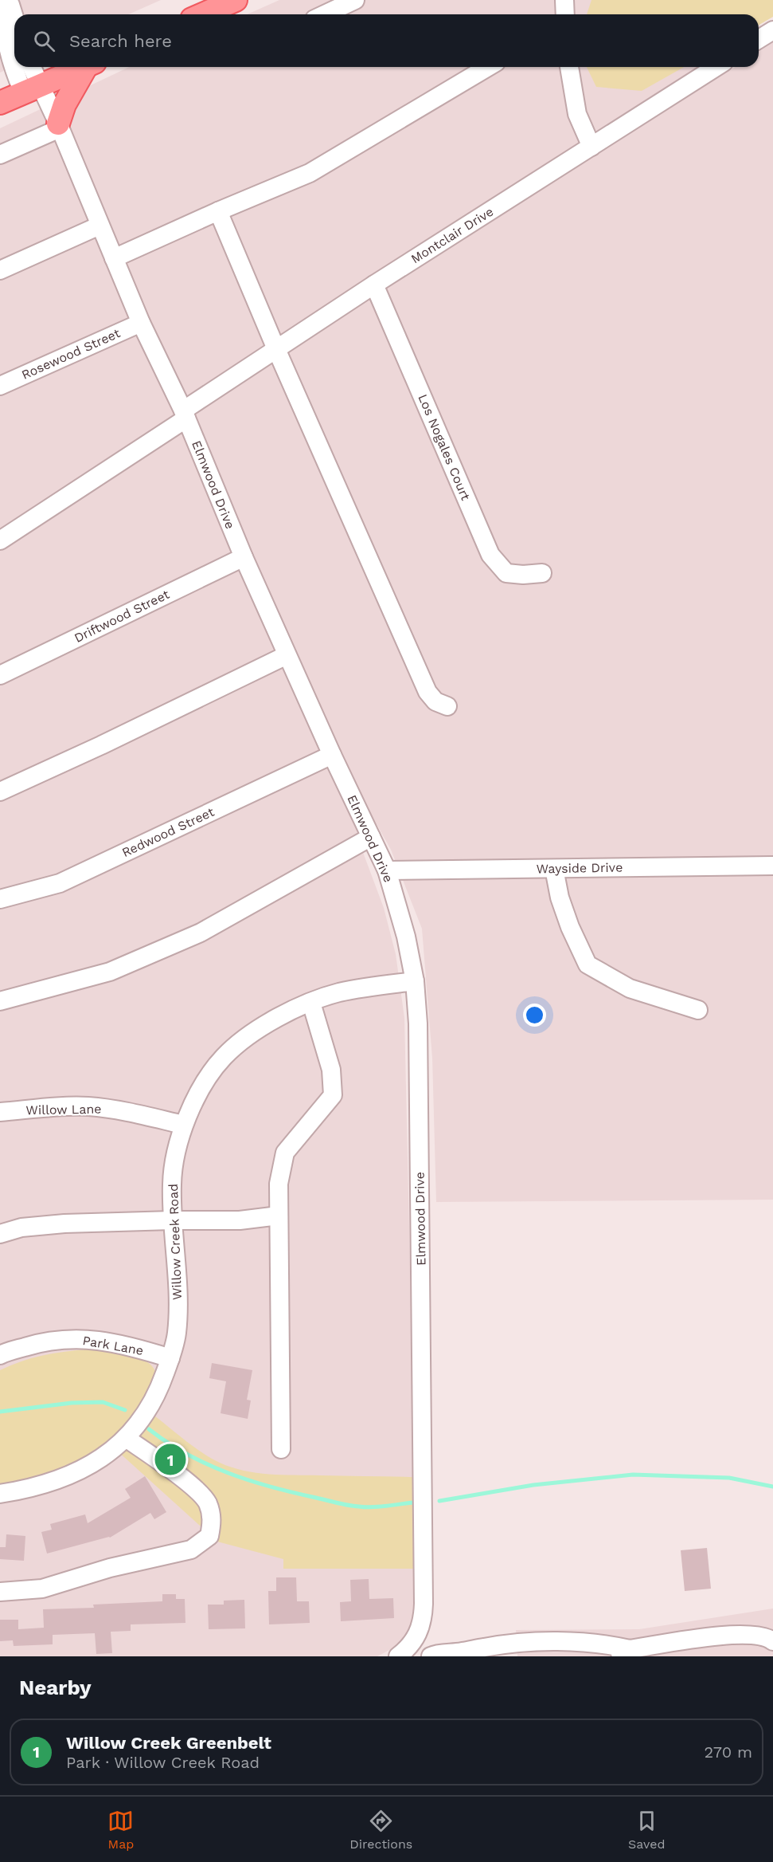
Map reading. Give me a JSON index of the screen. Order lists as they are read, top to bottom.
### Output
{
  "streets": {
    "street": [
      "Montclair Drive",
      "Rosewood Street",
      "Los Nogales Court",
      "Elmwood Drive",
      "Driftwood Street",
      "Redwood Street",
      "Wayside Drive",
      "Willow Lane",
      "Willow Creek Road",
      "Park Lane"
    ]
  },
  "crossings": [
    ["Montclair Drive", "Los Nogales Court"],
    ["Montclair Drive", "Elmwood Drive"],
    ["Rosewood Street", "Elmwood Drive"],
    ["Elmwood Drive", "Driftwood Street"],
    ["Elmwood Drive", "Redwood Street"],
    ["Elmwood Drive", "Wayside Drive"],
    ["Elmwood Drive", "Willow Creek Road"],
    ["Willow Lane", "Willow Creek Road"],
    ["Willow Creek Road", "Park Lane"]
  ],
  "page": {
    "search": "Search here",
    "pins": "1",
    "heading": "Nearby",
    "list": [
      {
        "mark": "1",
        "name": "Willow Creek Greenbelt",
        "note": "Park · Willow Creek Road",
        "value": "270 m"
      }
    ],
    "nav": ["Map", "Directions", "Saved"]
  }
}
